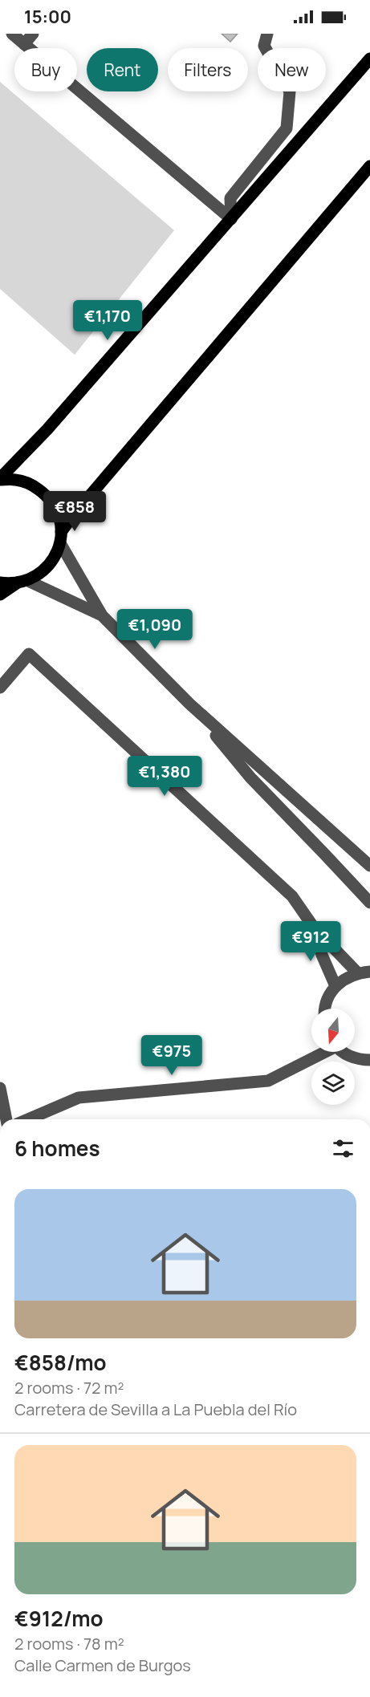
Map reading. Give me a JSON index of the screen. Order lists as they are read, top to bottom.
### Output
{
  "north": "bottom",
  "page": {
    "status": "15:00",
    "chip": [
      "Buy",
      "Rent",
      "Filters",
      "New"
    ],
    "price": [
      "€1,170",
      "€858",
      "€1,090",
      "€1,380",
      "€912",
      "€975"
    ],
    "heading": "6 homes",
    "list": [
      {
        "name": "€858/mo",
        "note": "2 rooms · 72 m² · Carretera de Sevilla a La Puebla del Río"
      },
      {
        "name": "€912/mo",
        "note": "2 rooms · 78 m² · Calle Carmen de Burgos"
      }
    ]
  }
}
